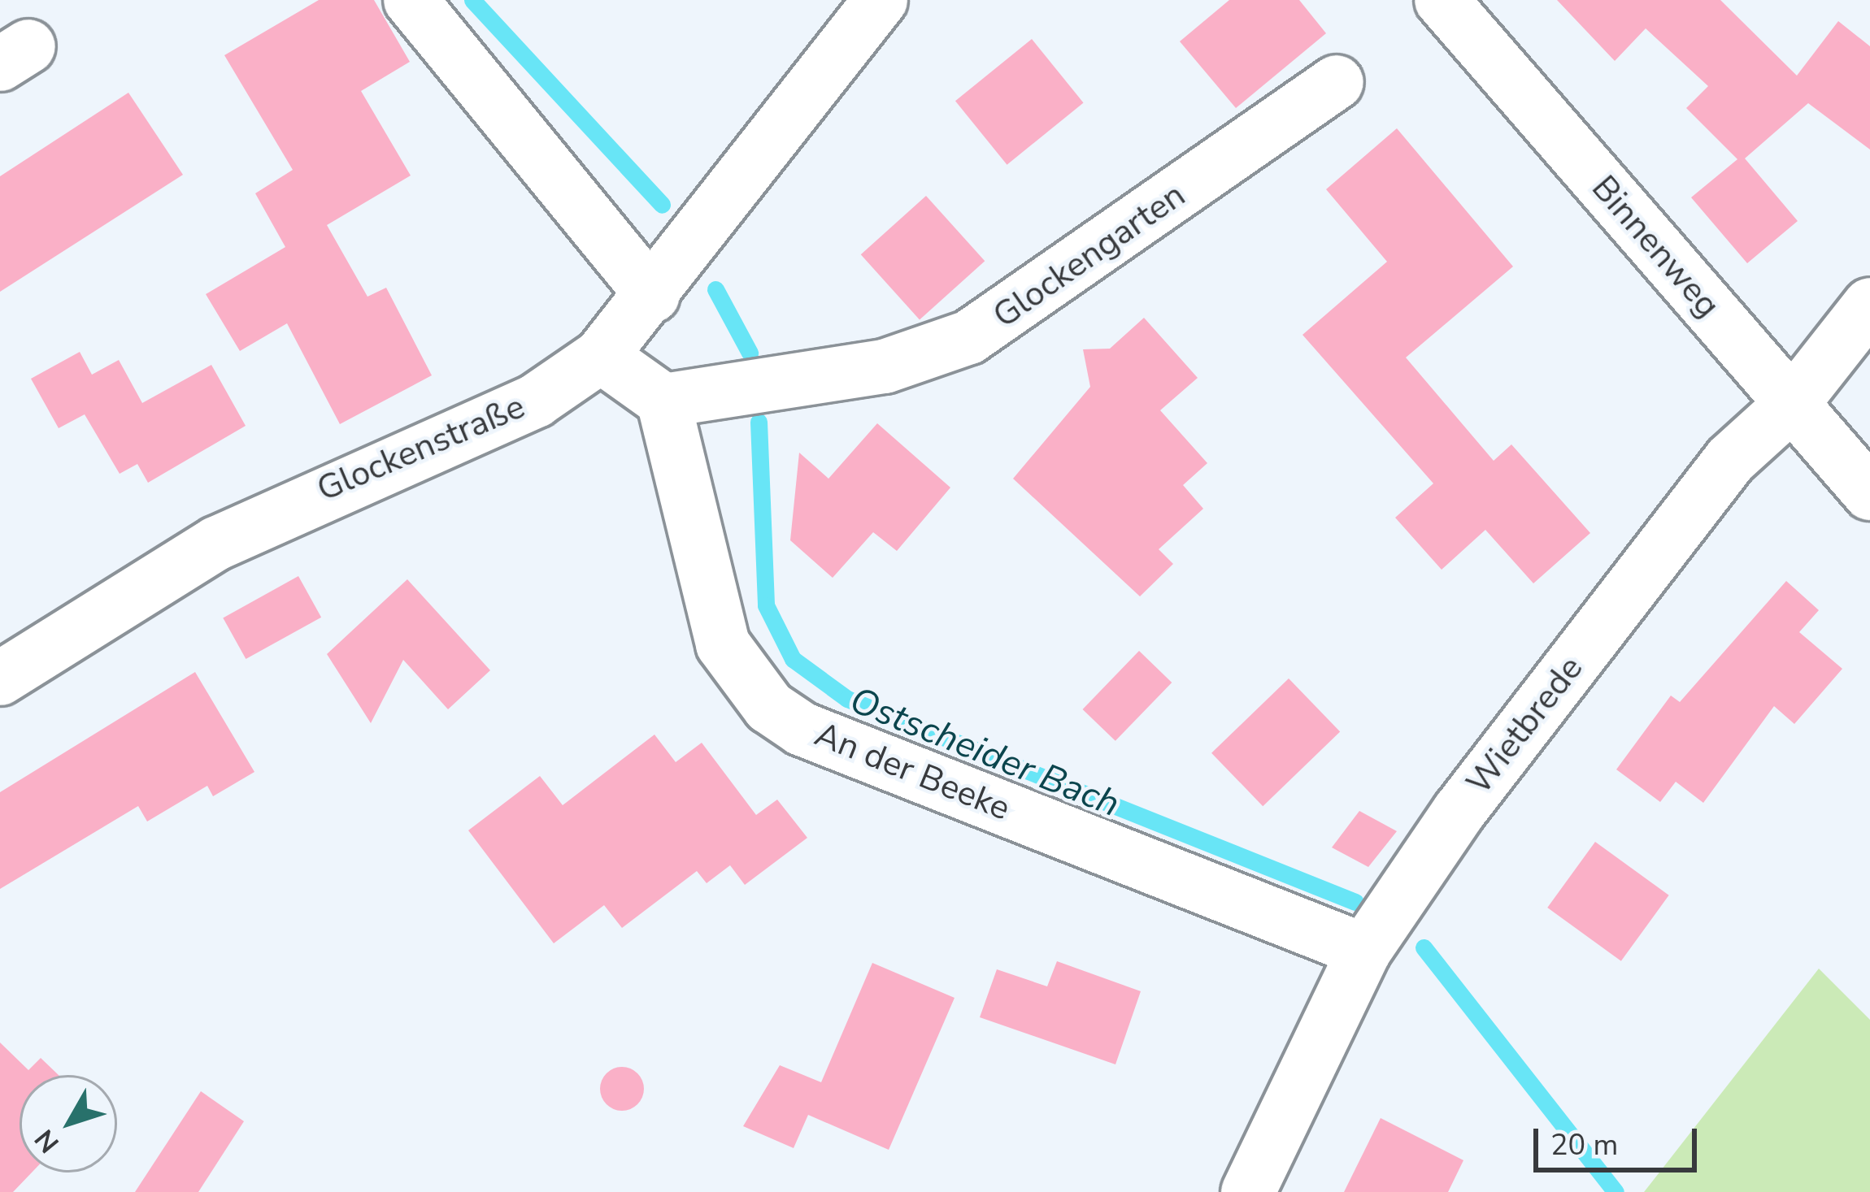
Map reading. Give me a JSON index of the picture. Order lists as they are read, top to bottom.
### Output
{
  "streets": {
    "street": [
      "Binnenweg",
      "Glockengarten",
      "Glockenstraße",
      "Wietbrede",
      "An der Beeke"
    ]
  },
  "crossings": [
    ["Binnenweg", "Wietbrede"],
    ["Glockengarten", "An der Beeke"],
    ["Wietbrede", "An der Beeke"]
  ],
  "water": ["Ostscheider Bach"],
  "scale_bar": "20 m",
  "north": "bottom left"
}
